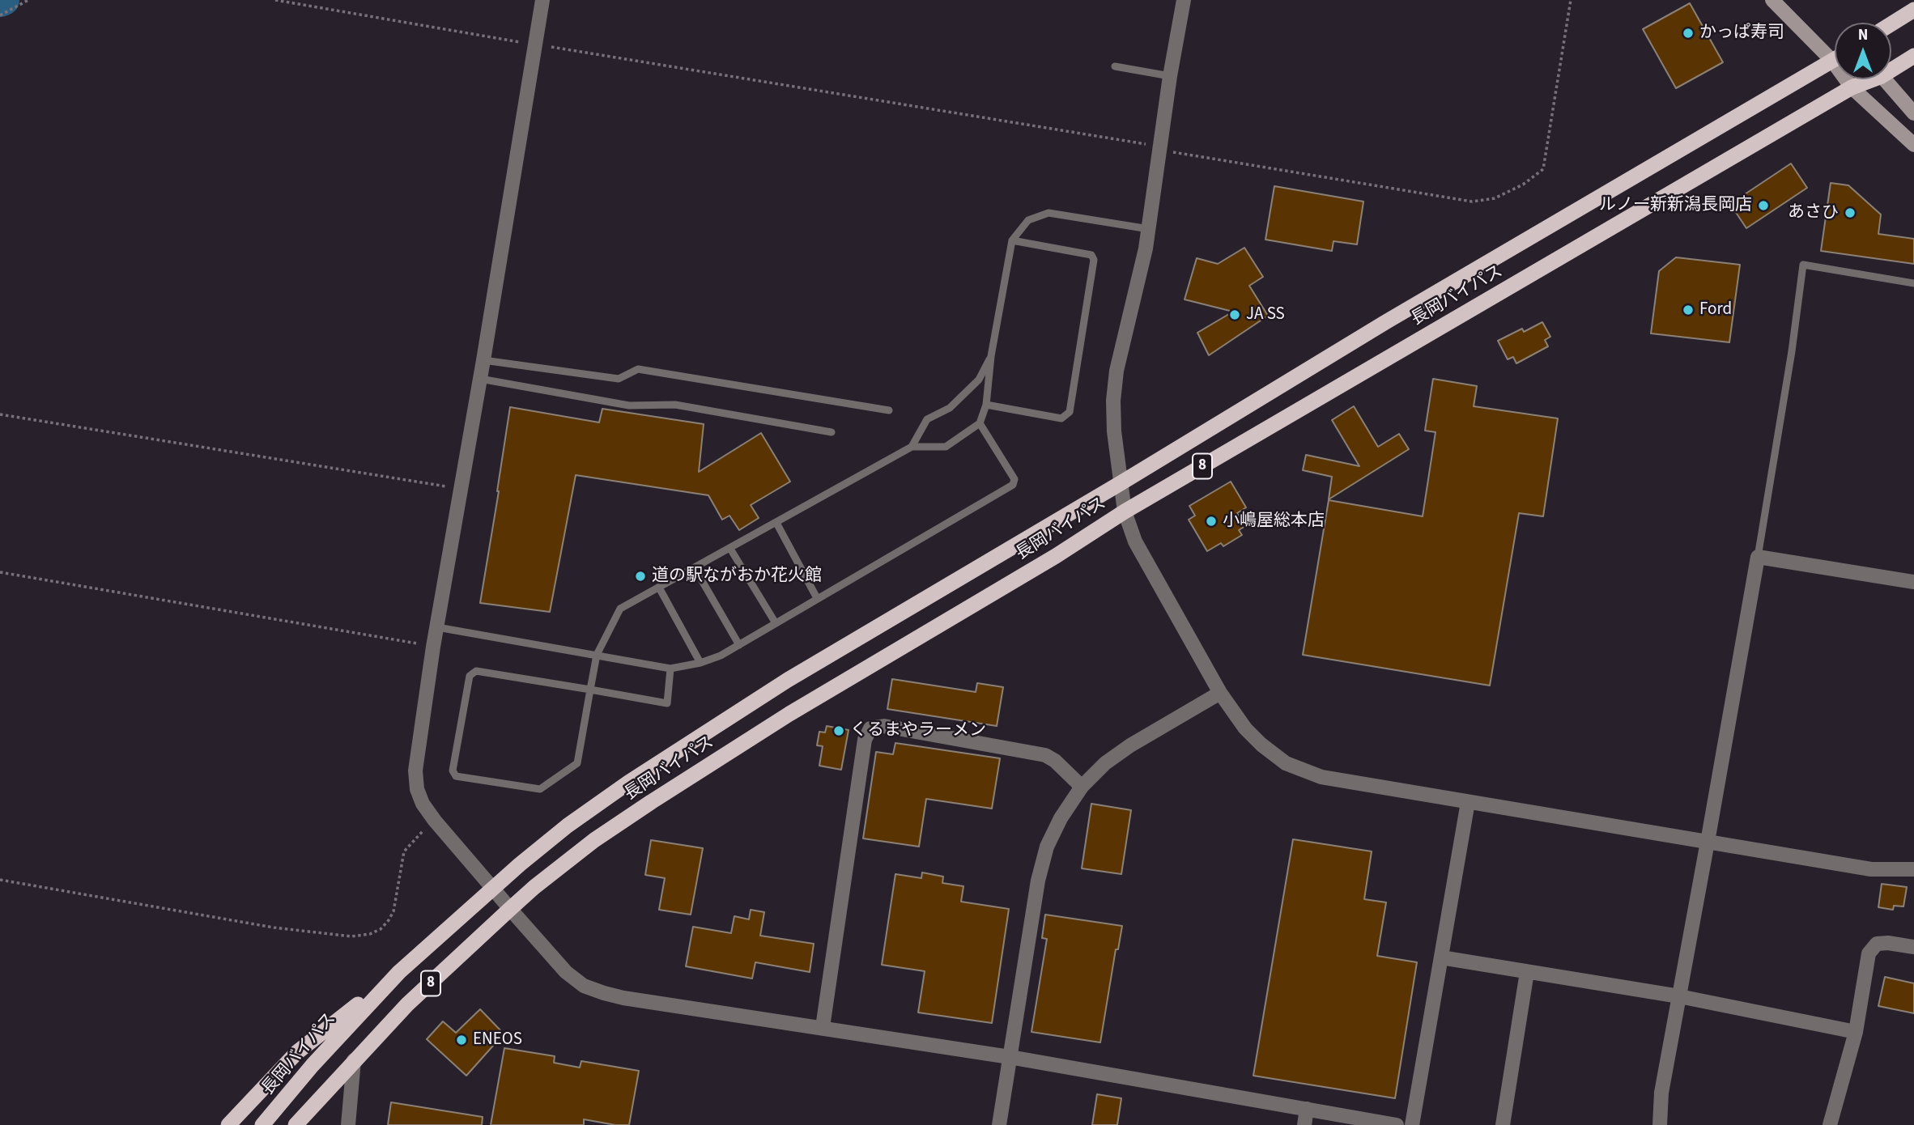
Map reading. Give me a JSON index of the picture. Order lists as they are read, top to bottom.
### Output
{
  "streets": {
    "highway": ["長岡バイパス", "8"]
  },
  "places": [
    "かっぱ寿司",
    "ルノー新新潟長岡店",
    "あさひ",
    "Ford",
    "JA SS",
    "小嶋屋総本店",
    "道の駅ながおか花火館",
    "くるまやラーメン",
    "ENEOS"
  ],
  "north": "top"
}
